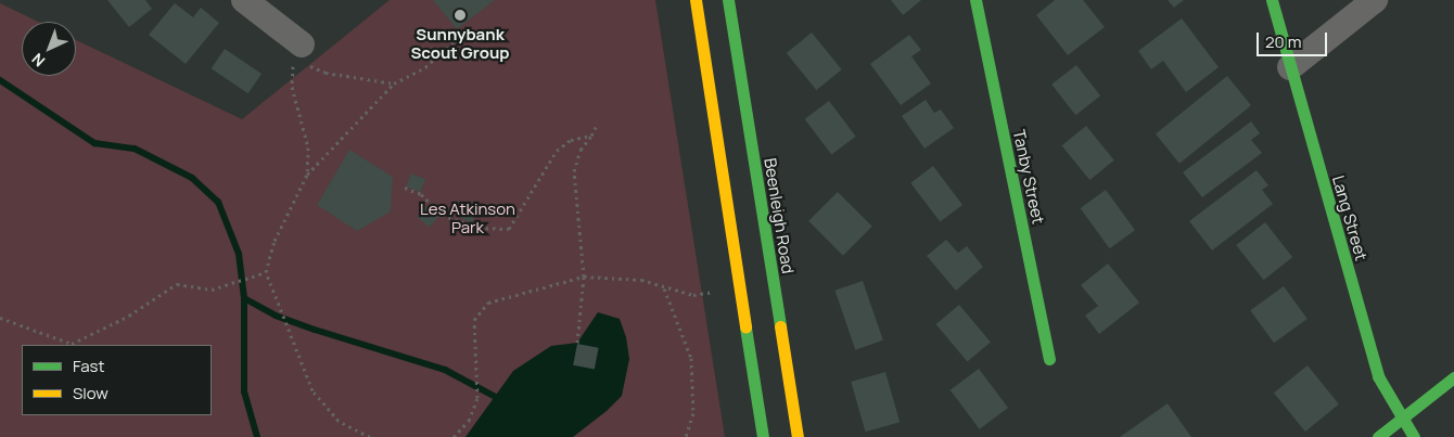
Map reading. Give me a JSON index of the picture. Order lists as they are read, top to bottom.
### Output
{
  "streets": {
    "street": ["Tanby Street", "Beenleigh Road", "Lang Street"]
  },
  "parks": ["Les Atkinson Park"],
  "places": ["Sunnybank Scout Group"],
  "legend": ["Fast", "Slow"],
  "scale_bar": "20 m",
  "north": "bottom left"
}
